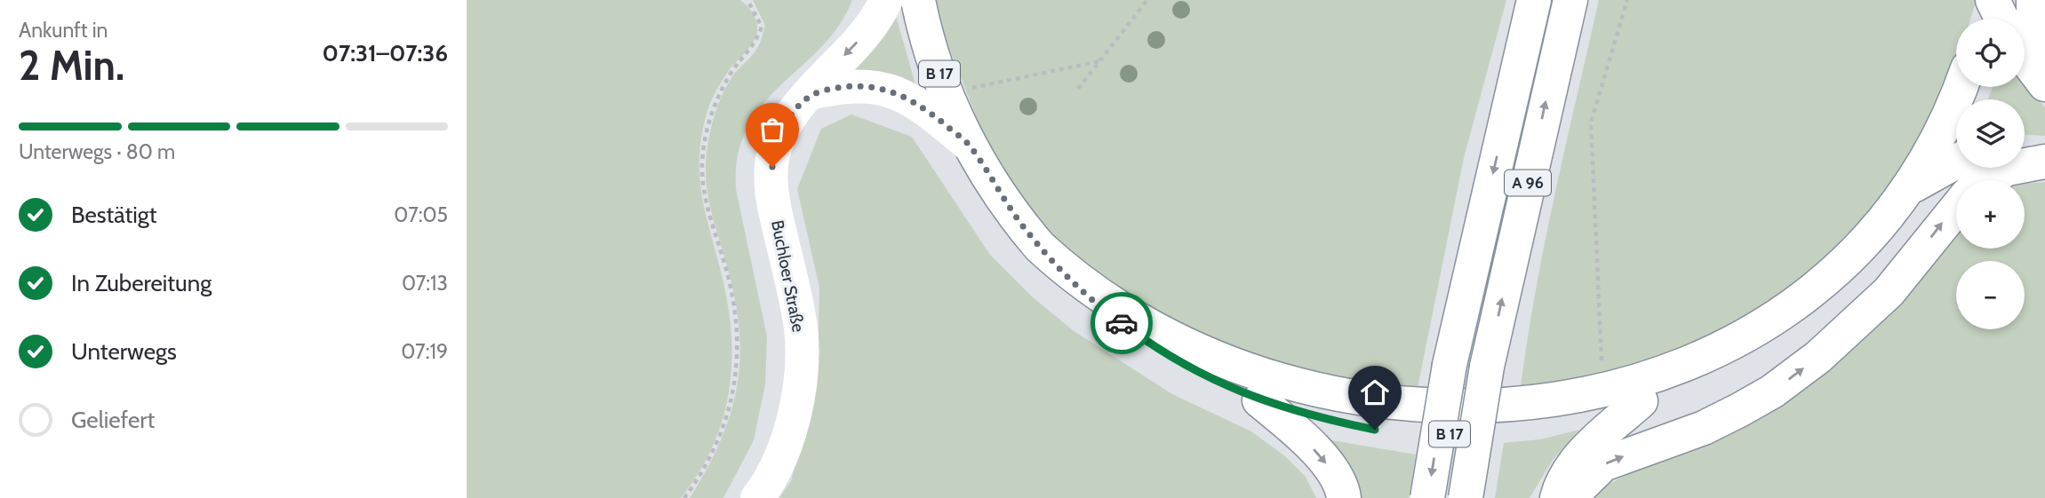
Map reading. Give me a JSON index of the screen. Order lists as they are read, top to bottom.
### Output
{
  "streets": {
    "main road": ["B 17", "A 96", "Buchloer Straße"]
  },
  "page": {
    "heading": ["2 Min.", "Ankunft in", "07:31–07:36"],
    "map_buttons": ["+", "−"],
    "bar": "Unterwegs · 80 m",
    "list": [
      ["Bestätigt", "07:05"],
      ["In Zubereitung", "07:13"],
      ["Unterwegs", "07:19"],
      "Geliefert"
    ]
  }
}
